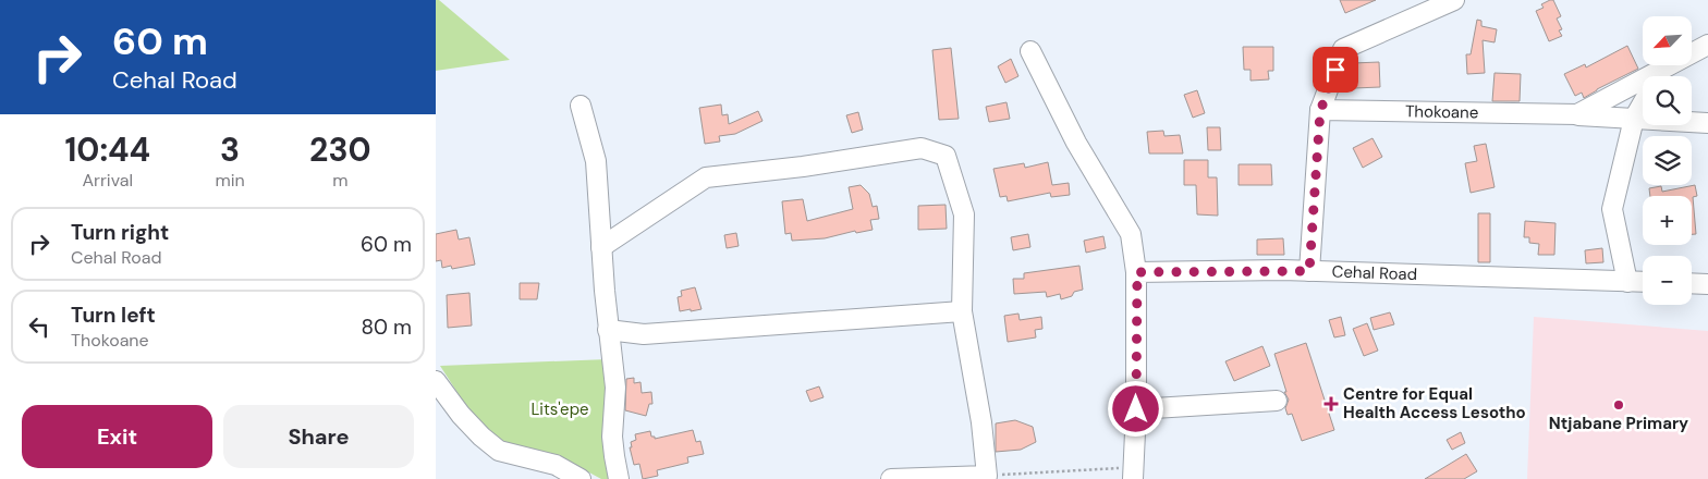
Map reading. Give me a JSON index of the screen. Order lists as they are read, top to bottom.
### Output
{
  "streets": {
    "street": ["Thokoane", "Cehal Road"]
  },
  "parks": ["Lits'epe"],
  "places": {
    "health": ["Centre for Equal Health Access Lesotho"],
    "other": ["Ntjabane Primary"]
  },
  "north": "bottom left",
  "page": {
    "turn": ["60 m", "Cehal Road"],
    "map_buttons": ["+", "−"],
    "eta": [
      "10:44",
      "Arrival",
      "3",
      "min",
      "230",
      "m"
    ],
    "list": [
      {
        "name": "Turn right",
        "note": "Cehal Road",
        "value": "60 m"
      },
      {
        "name": "Turn left",
        "note": "Thokoane",
        "value": "80 m"
      }
    ],
    "buttons": ["Exit", "Share"]
  }
}
